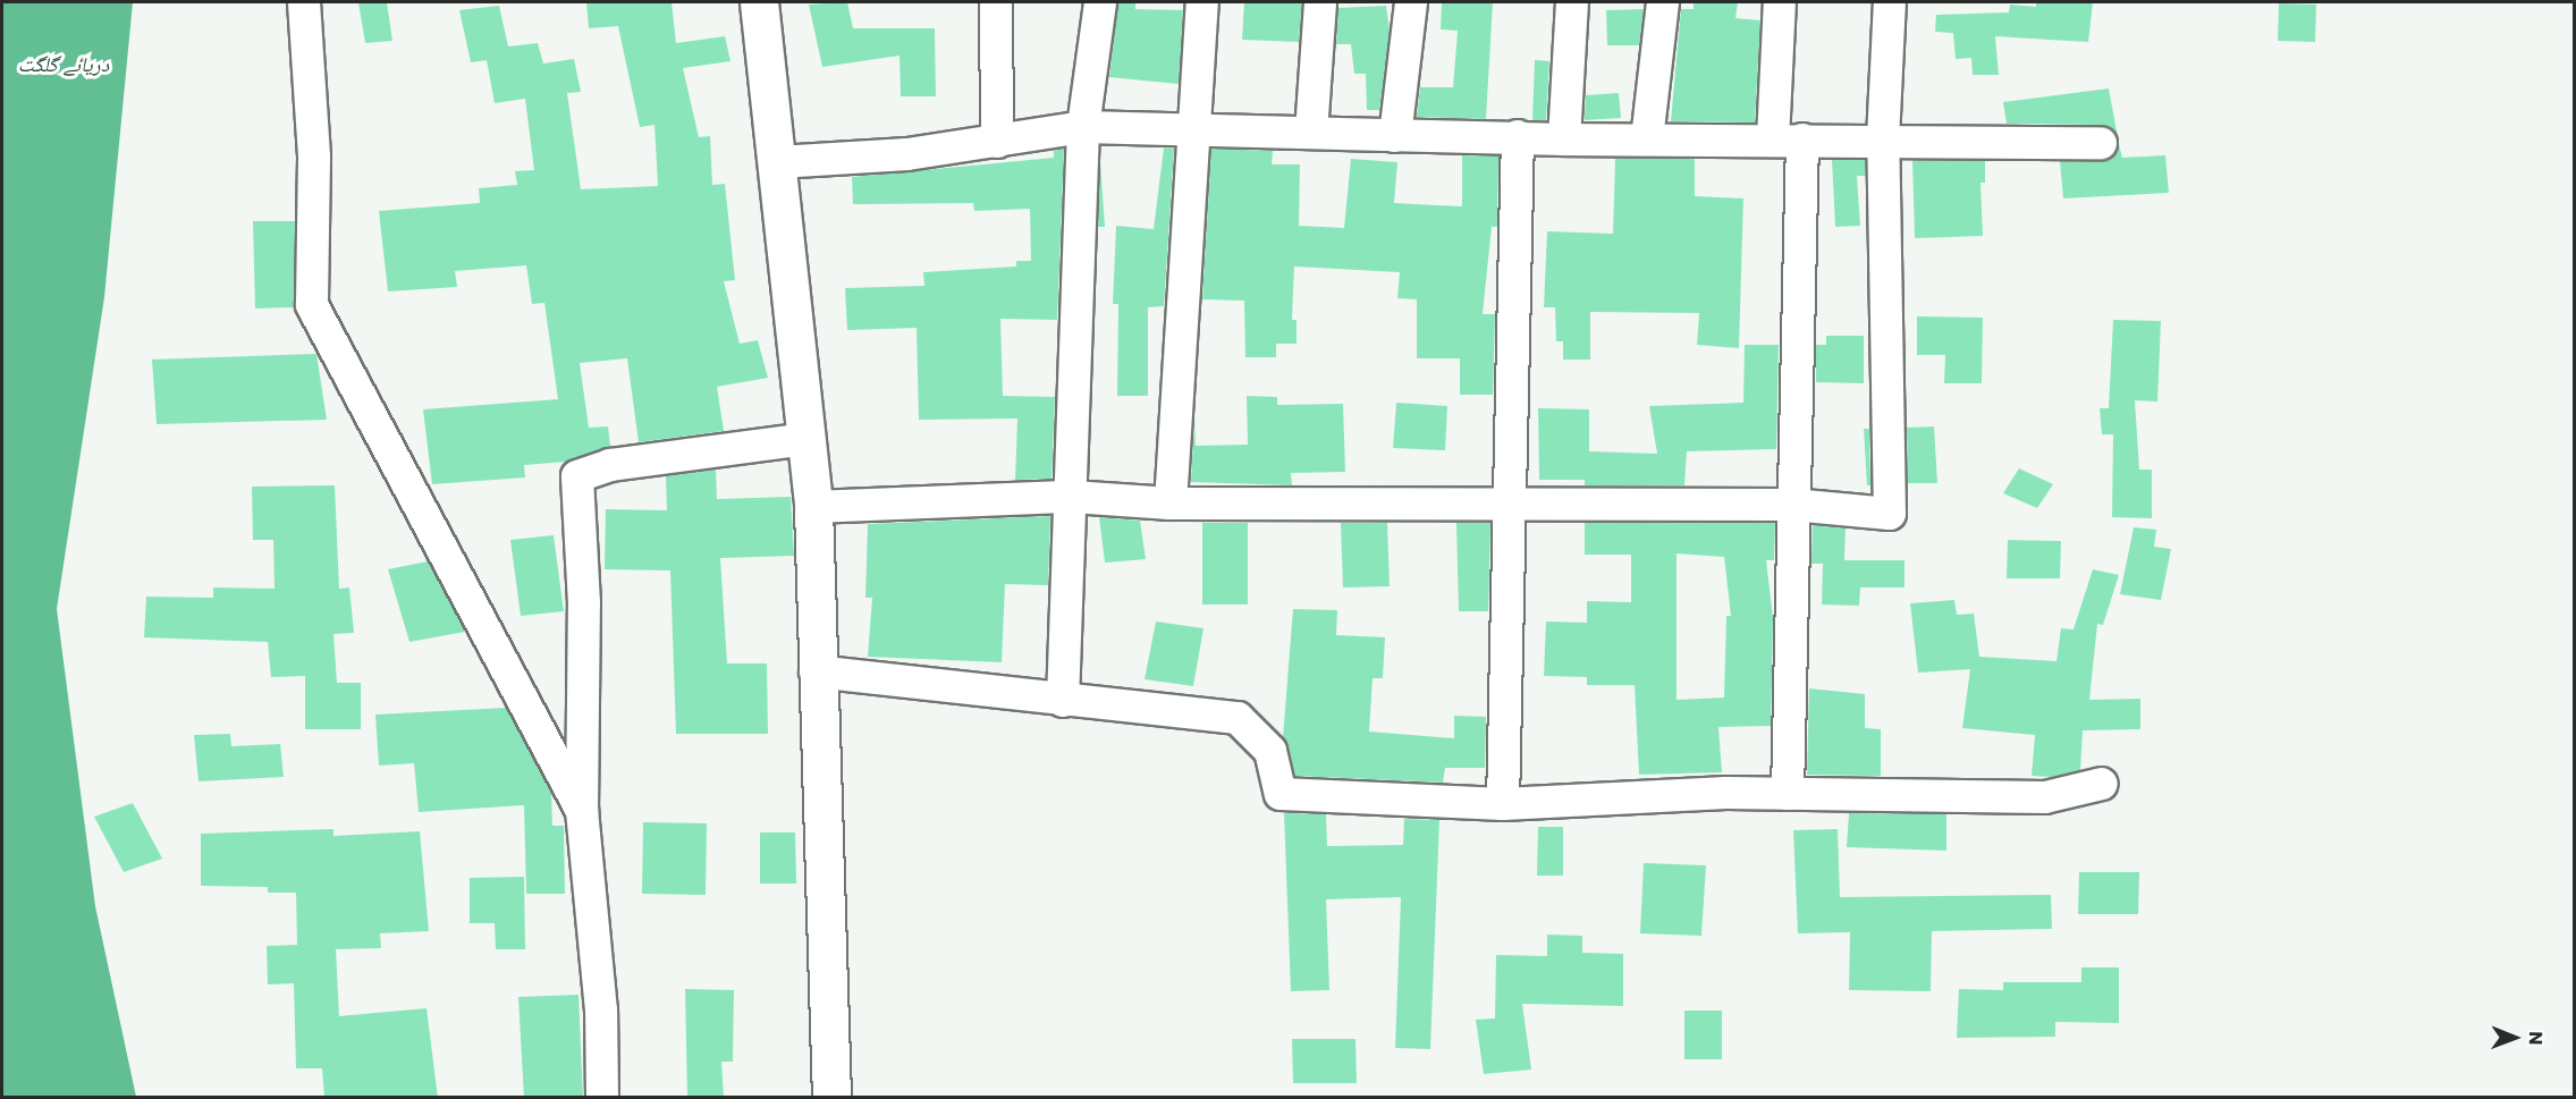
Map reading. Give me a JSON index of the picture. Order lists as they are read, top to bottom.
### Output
{
  "water": ["دریائے گلگت"],
  "north": "right"
}
